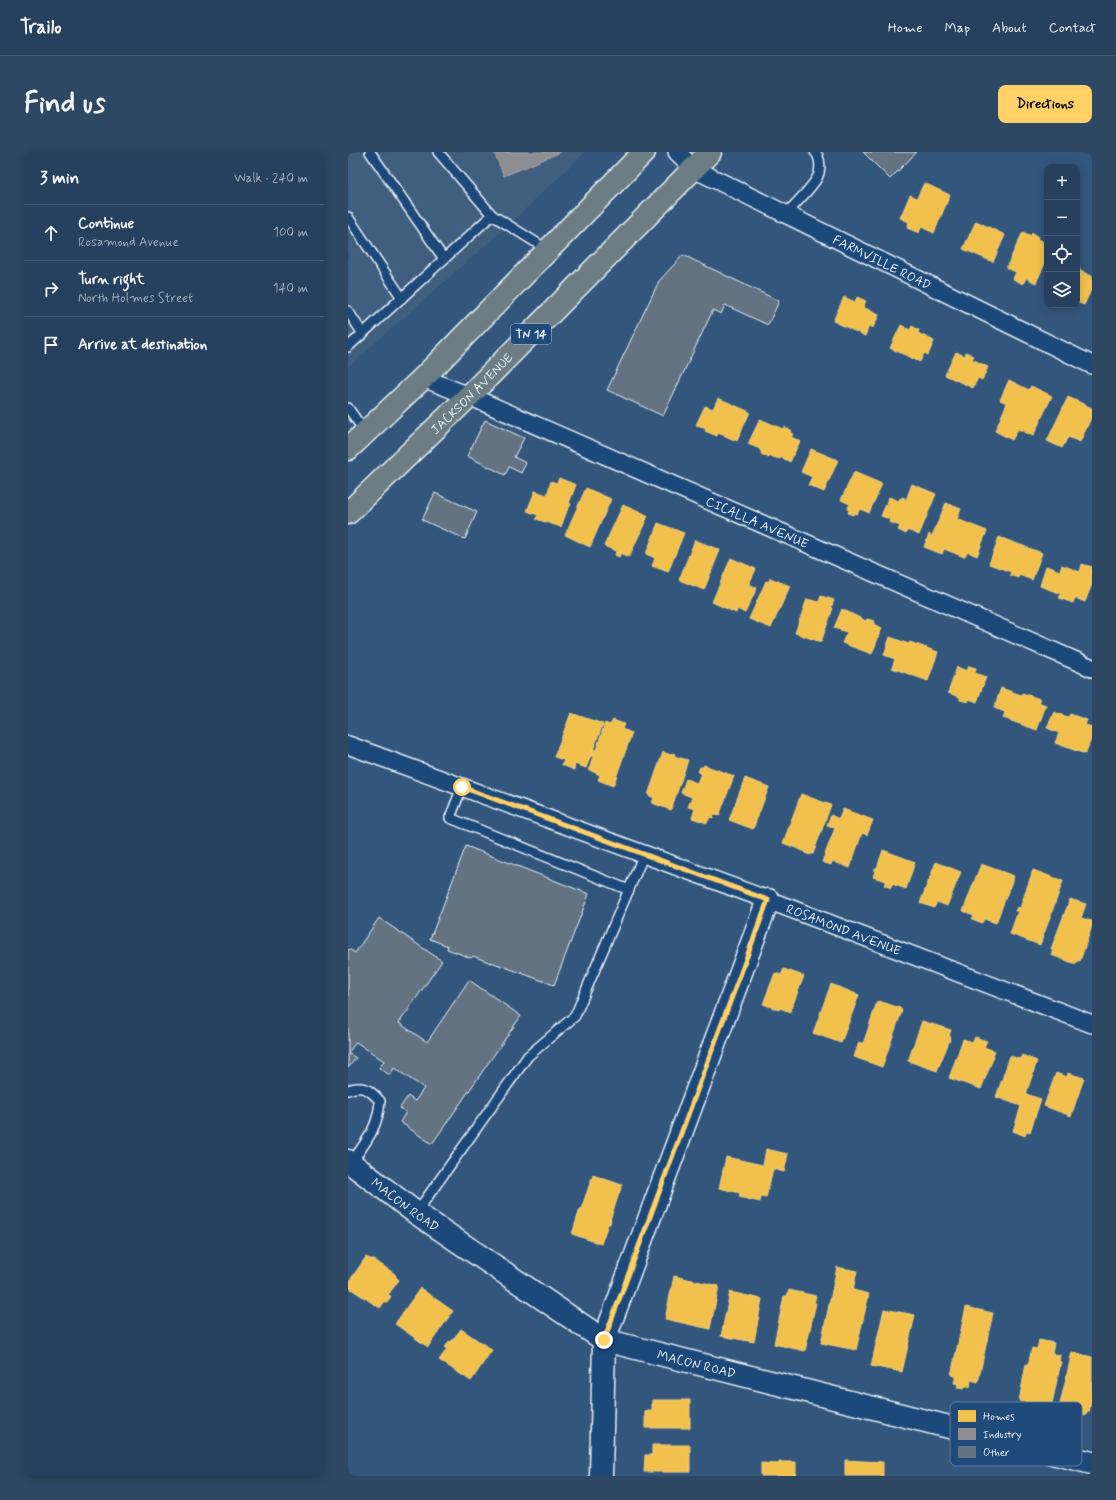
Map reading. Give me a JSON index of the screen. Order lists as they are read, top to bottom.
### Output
{
  "streets": {
    "main road": ["TN 14", "JACKSON AVENUE", "MACON ROAD"],
    "street": ["FARMVILLE ROAD", "CICALLA AVENUE", "ROSAMOND AVENUE"]
  },
  "crossings": [
    ["FARMVILLE ROAD", "JACKSON AVENUE"],
    ["JACKSON AVENUE", "CICALLA AVENUE"]
  ],
  "legend": ["Homes", "Industry", "Other"],
  "page": {
    "header": "Trailo",
    "nav": [
      "Home",
      "Map",
      "About",
      "Contact"
    ],
    "buttons": "Directions",
    "title": "Find us",
    "heading": ["3 min", "Walk · 240 m"],
    "map_buttons": ["+", "−"],
    "list": [
      ["Continue", "Rosamond Avenue", "100 m"],
      ["Turn right", "North Holmes Street", "140 m"],
      "Arrive at destination"
    ]
  }
}
